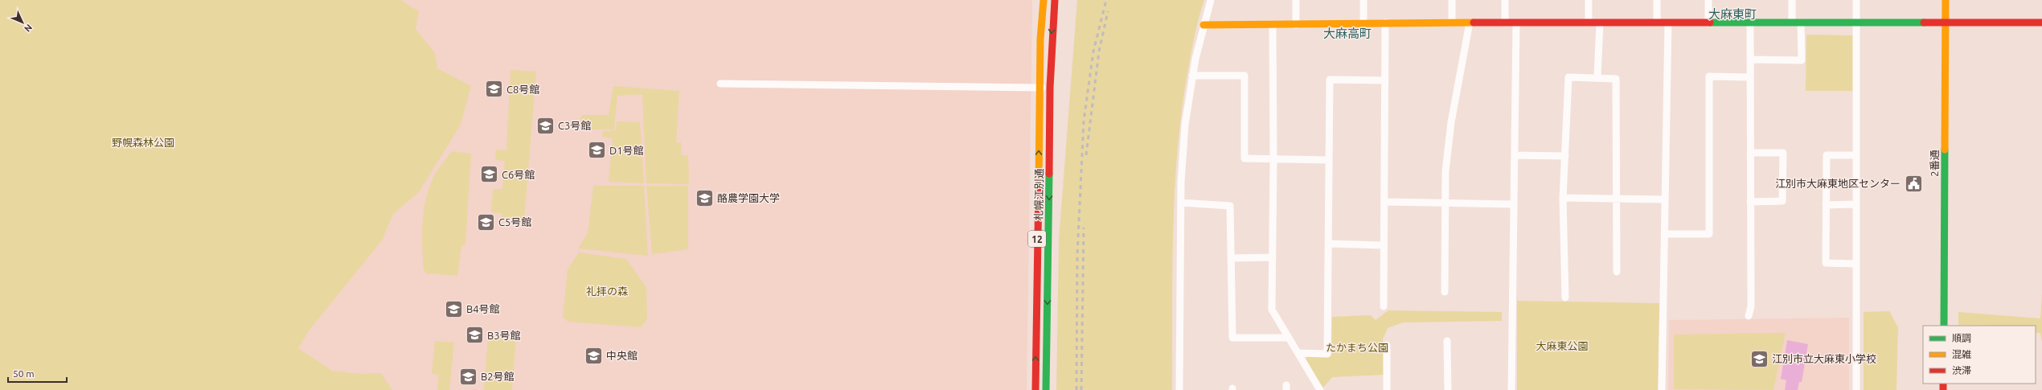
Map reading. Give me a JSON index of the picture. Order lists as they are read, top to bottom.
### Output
{
  "streets": {
    "main road": ["2番通", "札幌江別通", "12"]
  },
  "districts": ["大麻東町", "大麻高町"],
  "parks": [
    "野幌森林公園",
    "礼拝の森",
    "大麻東公園",
    "たかまち公園"
  ],
  "places": {
    "school or university": [
      "C8号館",
      "C3号館",
      "D1号館",
      "C6号館",
      "酪農学園大学",
      "C5号館",
      "B4号館",
      "B3号館",
      "中央館",
      "江別市立大麻東小学校",
      "B2号館"
    ],
    "public building": ["江別市大麻東地区センター"]
  },
  "legend": ["順調", "混雑", "渋滞"],
  "scale_bar": "50 m",
  "north": "bottom right"
}
